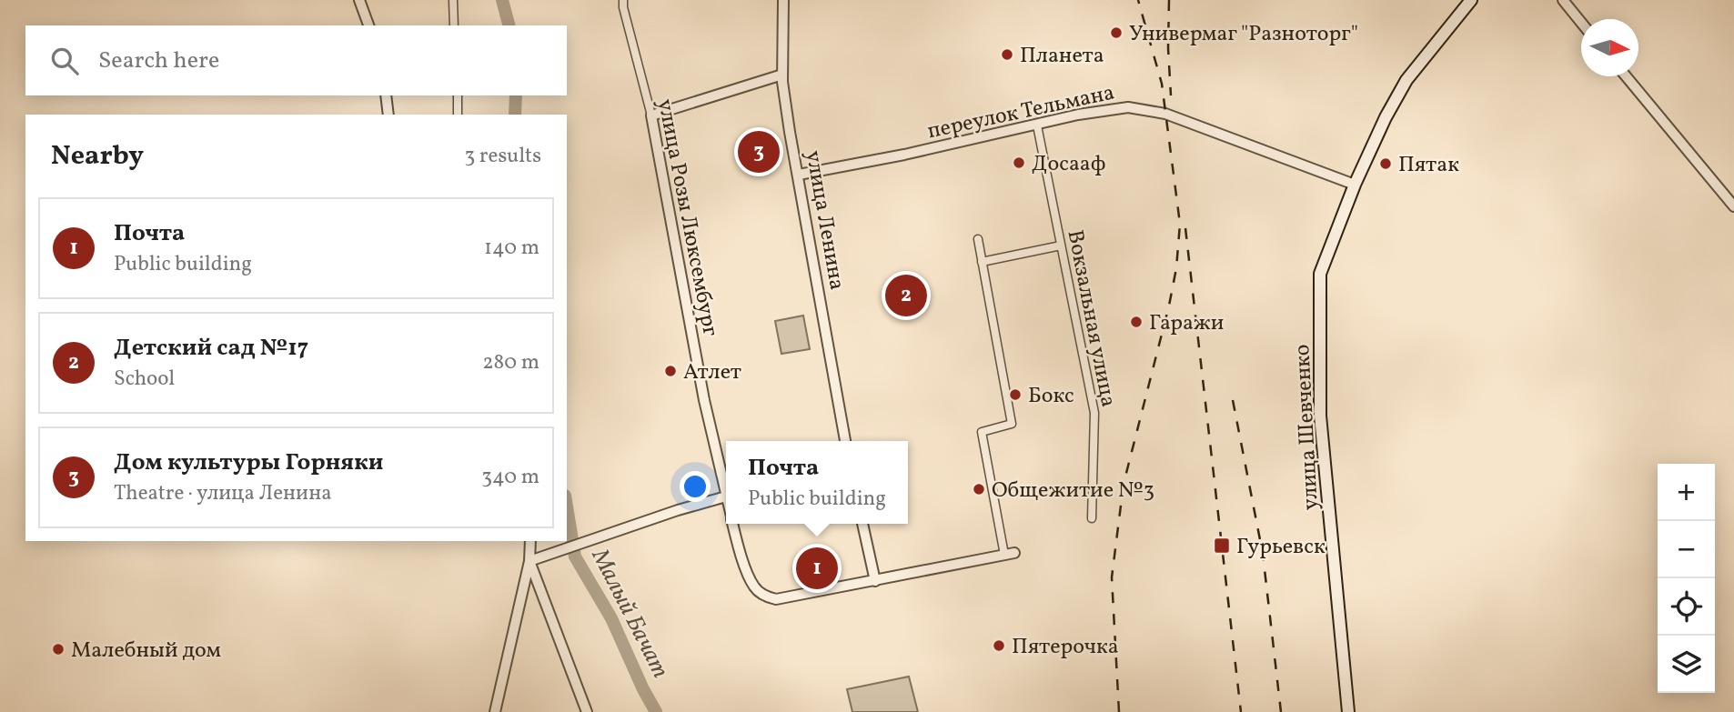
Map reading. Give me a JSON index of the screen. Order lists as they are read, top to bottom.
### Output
{
  "streets": {
    "main road": ["улица Шевченко"],
    "street": [
      "переулок Тельмана",
      "улица Розы Люксембург",
      "улица Ленина",
      "Вокзальная улица"
    ]
  },
  "crossings": [
    ["переулок Тельмана", "улица Ленина"],
    ["переулок Тельмана", "Вокзальная улица"],
    ["переулок Тельмана", "улица Шевченко"]
  ],
  "water": ["Малый Бачат"],
  "places": {
    "other": [
      "Универмаг \"Разноторг\"",
      "Планета",
      "Досааф",
      "Пятак",
      "Гаражи",
      "Атлет",
      "Бокс",
      "Общежитие №3",
      "Пятерочка",
      "Малебный дом"
    ],
    "transit": ["Гурьевск"]
  },
  "north": "right",
  "page": {
    "search": "Search here",
    "heading": ["Nearby", "3 results"],
    "pins": ["3", "2", "1"],
    "list": [
      {
        "mark": "1",
        "name": "Почта",
        "note": "Public building",
        "value": "140 m"
      },
      {
        "mark": "2",
        "name": "Детский сад №17",
        "note": "School",
        "value": "280 m"
      },
      {
        "mark": "3",
        "name": "Дом культуры Горняки",
        "note": "Theatre · улица Ленина",
        "value": "340 m"
      }
    ],
    "popup": ["Почта", "Public building"],
    "map_buttons": ["+", "−"]
  }
}
